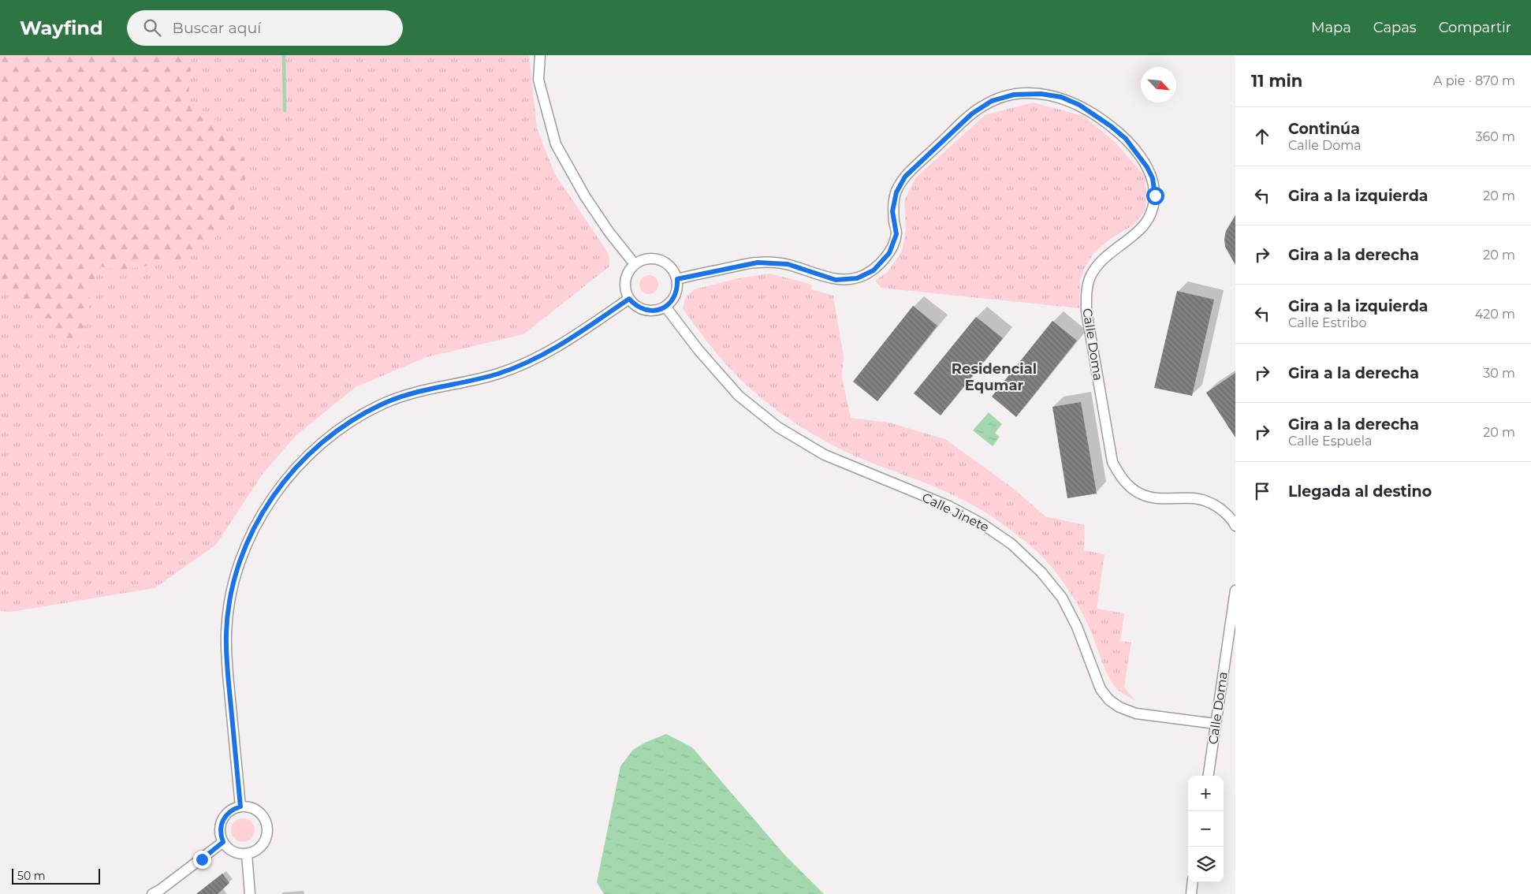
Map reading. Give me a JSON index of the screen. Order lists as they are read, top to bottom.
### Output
{
  "streets": {
    "street": ["Calle Doma", "Calle Jinete"]
  },
  "crossings": [
    ["Calle Doma", "Calle Jinete"]
  ],
  "districts": ["Residencial Equmar"],
  "scale_bar": "50 m",
  "north": "bottom right",
  "page": {
    "header": "Wayfind",
    "search": "Buscar aquí",
    "nav": ["Mapa", "Capas", "Compartir"],
    "heading": ["11 min", "A pie · 870 m"],
    "list": [
      ["Continúa", "Calle Doma", "360 m"],
      ["Gira a la izquierda", "20 m"],
      ["Gira a la derecha", "20 m"],
      ["Gira a la izquierda", "Calle Estribo", "420 m"],
      ["Gira a la derecha", "30 m"],
      ["Gira a la derecha", "Calle Espuela", "20 m"],
      "Llegada al destino"
    ],
    "map_buttons": ["+", "−"],
    "scale": "50 m"
  }
}
